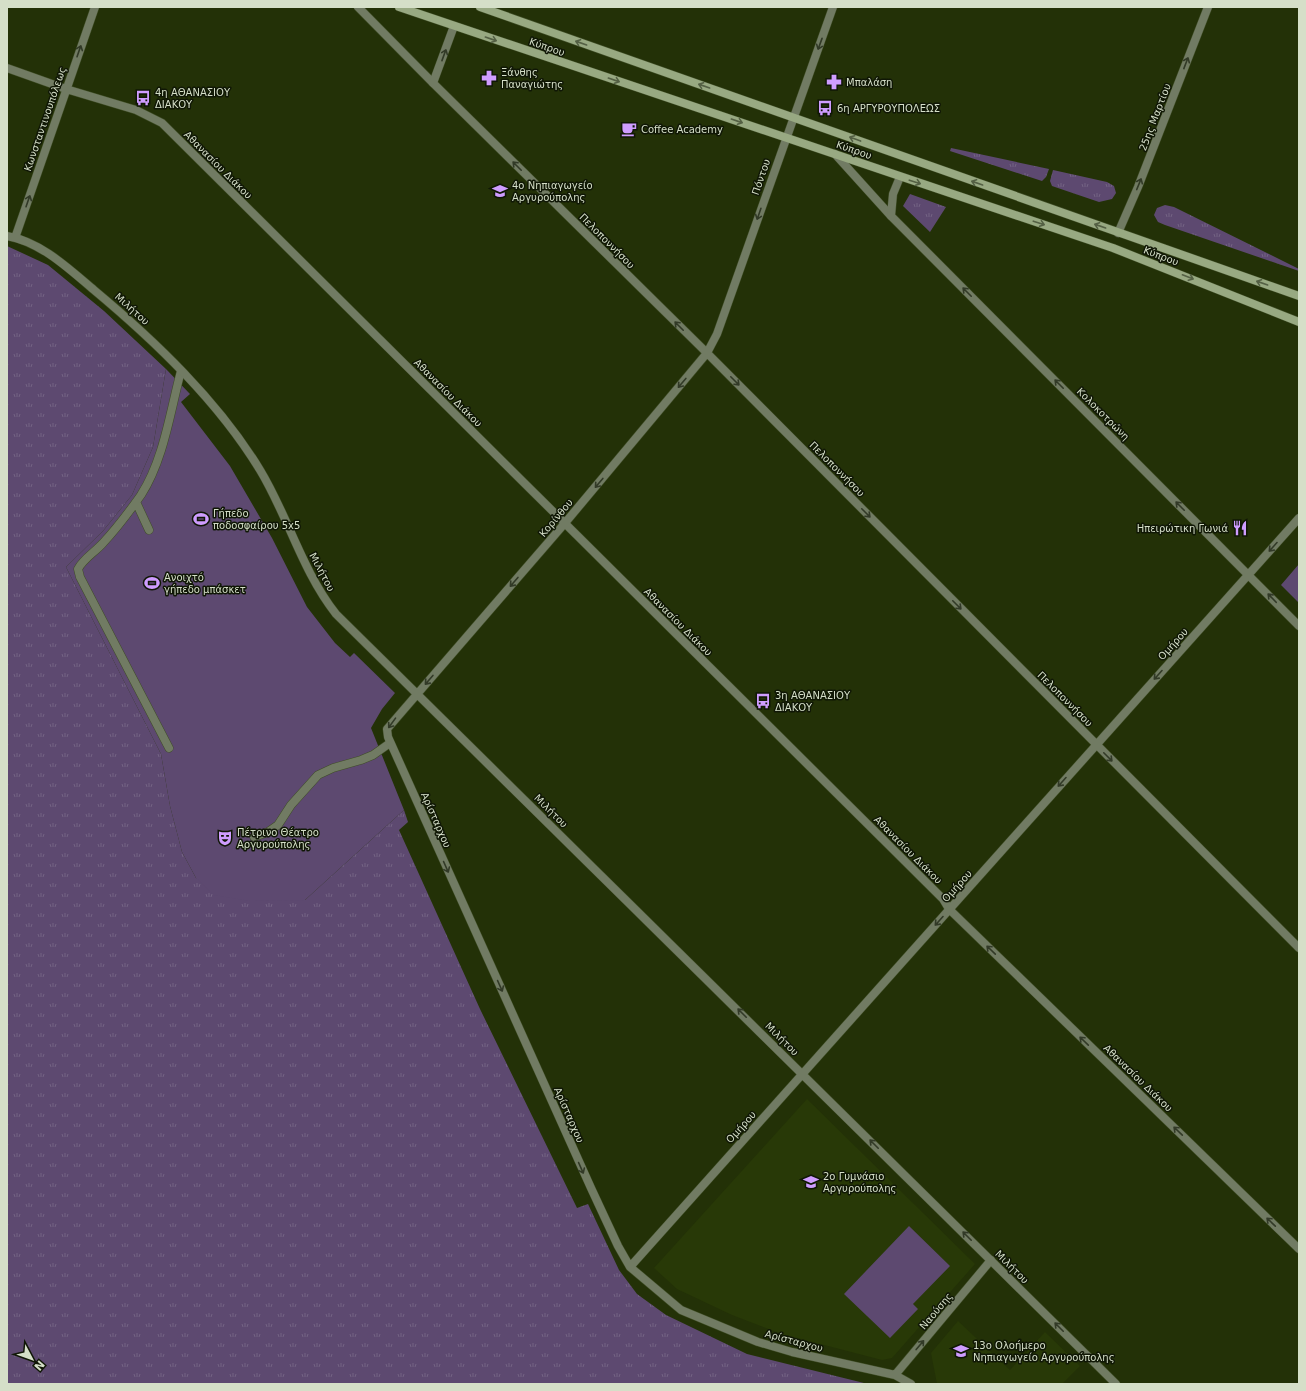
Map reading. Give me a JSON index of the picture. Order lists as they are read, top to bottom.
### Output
{
  "streets": {
    "main road": ["Κύπρου"],
    "street": [
      "25ης Μαρτίου",
      "Κωνσταντινουπόλεως",
      "Αθανασίου Διάκου",
      "Πόντου",
      "Πελοποννήσου",
      "Μιλήτου",
      "Κολοκοτρώνη",
      "Κορίνθου",
      "Ομήρου",
      "Αρίσταρχου",
      "Ναούσης"
    ]
  },
  "crossings": [
    ["Κύπρου", "25ης Μαρτίου"],
    ["Κύπρου", "Πόντου"],
    ["Κύπρου", "Κολοκοτρώνη"],
    ["Κωνσταντινουπόλεως", "Αθανασίου Διάκου"],
    ["Κωνσταντινουπόλεως", "Μιλήτου"],
    ["Αθανασίου Διάκου", "Κορίνθου"],
    ["Αθανασίου Διάκου", "Ομήρου"],
    ["Πόντου", "Πελοποννήσου"],
    ["Πόντου", "Κορίνθου"],
    ["Πελοποννήσου", "Κορίνθου"],
    ["Πελοποννήσου", "Ομήρου"],
    ["Μιλήτου", "Κορίνθου"],
    ["Μιλήτου", "Ομήρου"],
    ["Μιλήτου", "Αρίσταρχου"],
    ["Μιλήτου", "Ναούσης"],
    ["Κολοκοτρώνη", "Ομήρου"],
    ["Κορίνθου", "Αρίσταρχου"],
    ["Ομήρου", "Αρίσταρχου"],
    ["Αρίσταρχου", "Ναούσης"]
  ],
  "one_way": [
    "25ης Μαρτίου",
    "Κωνσταντινουπόλεως",
    "Πόντου",
    "Μιλήτου",
    "Κολοκοτρώνη",
    "Κορίνθου",
    "Ομήρου",
    "Αρίσταρχου",
    "Ναούσης"
  ],
  "places": {
    "pharmacy": ["Ξάνθης Παναγιώτης", "Μπαλάση"],
    "bus stop": ["4η ΑΘΑΝΑΣΙΟΥ ΔΙΑΚΟΥ", "6η ΑΡΓΥΡΟΥΠΟΛΕΩΣ", "3η ΑΘΑΝΑΣΙΟΥ ΔΙΑΚΟΥ"],
    "cafe": ["Coffee Academy"],
    "school or university": ["4ο Νηπιαγωγείο Αργυρούπολης", "2ο Γυμνάσιο Αργυρούπολης", "13ο Ολοήμερο Νηπιαγωγείο Αργυρούπολης"],
    "sports": ["Γήπεδο ποδοσφαίρου 5x5", "Ανοιχτό γήπεδο μπάσκετ"],
    "restaurant": ["Ηπειρώτικη Γωνιά"],
    "theatre": ["Πέτρινο Θέατρο Αργυρούπολης"]
  },
  "north": "bottom right"
}
